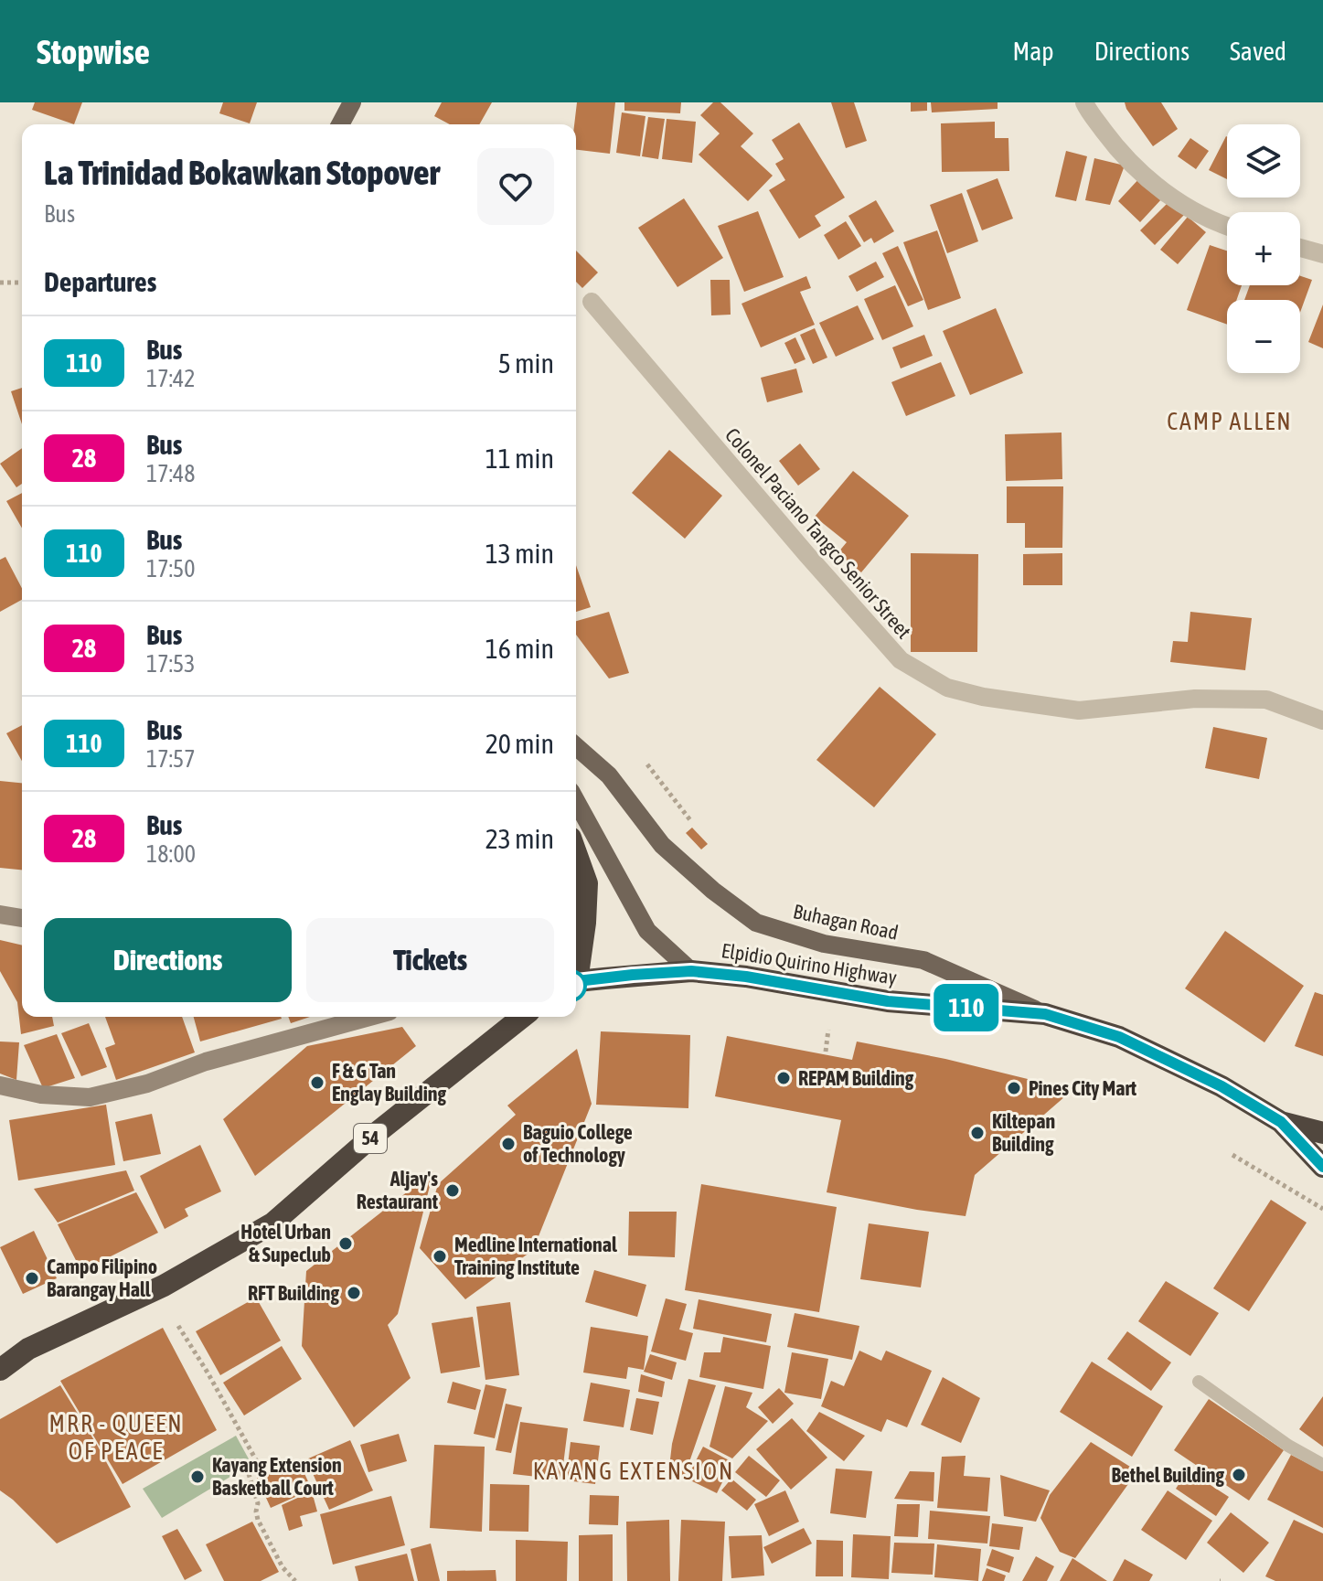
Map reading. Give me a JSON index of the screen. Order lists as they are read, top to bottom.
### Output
{
  "streets": {
    "highway": ["Elpidio Quirino Highway", "54"],
    "main road": ["Buhagan Road"],
    "street": ["Colonel Paciano Tangco Senior Street"]
  },
  "crossings": [
    ["Buhagan Road", "Elpidio Quirino Highway"]
  ],
  "districts": ["CAMP ALLEN", "MRR - QUEEN OF PEACE", "KAYANG EXTENSION"],
  "places": [
    "REPAM Building",
    "F & G Tan Englay Building",
    "Pines City Mart",
    "Kiltepan Building",
    "Baguio College of Technology",
    "Aljay's Restaurant",
    "Hotel Urban & Supeclub",
    "Medline International Training Institute",
    "Campo Filipino Barangay Hall",
    "RFT Building",
    "Bethel Building",
    "Kayang Extension Basketball Court"
  ],
  "lines": ["bus line 110"],
  "page": {
    "header": "Stopwise",
    "nav": ["Map", "Directions", "Saved"],
    "on_map": "110",
    "map_buttons": ["+", "−"],
    "heading": [
      ["La Trinidad Bokawkan Stopover", "Bus"],
      "Departures"
    ],
    "list": [
      {
        "mark": "110",
        "name": "Bus",
        "note": "17:42",
        "value": "5 min"
      },
      {
        "mark": "28",
        "name": "Bus",
        "note": "17:48",
        "value": "11 min"
      },
      {
        "mark": "110",
        "name": "Bus",
        "note": "17:50",
        "value": "13 min"
      },
      {
        "mark": "28",
        "name": "Bus",
        "note": "17:53",
        "value": "16 min"
      },
      {
        "mark": "110",
        "name": "Bus",
        "note": "17:57",
        "value": "20 min"
      },
      {
        "mark": "28",
        "name": "Bus",
        "note": "18:00",
        "value": "23 min"
      }
    ],
    "buttons": ["Directions", "Tickets"]
  }
}
